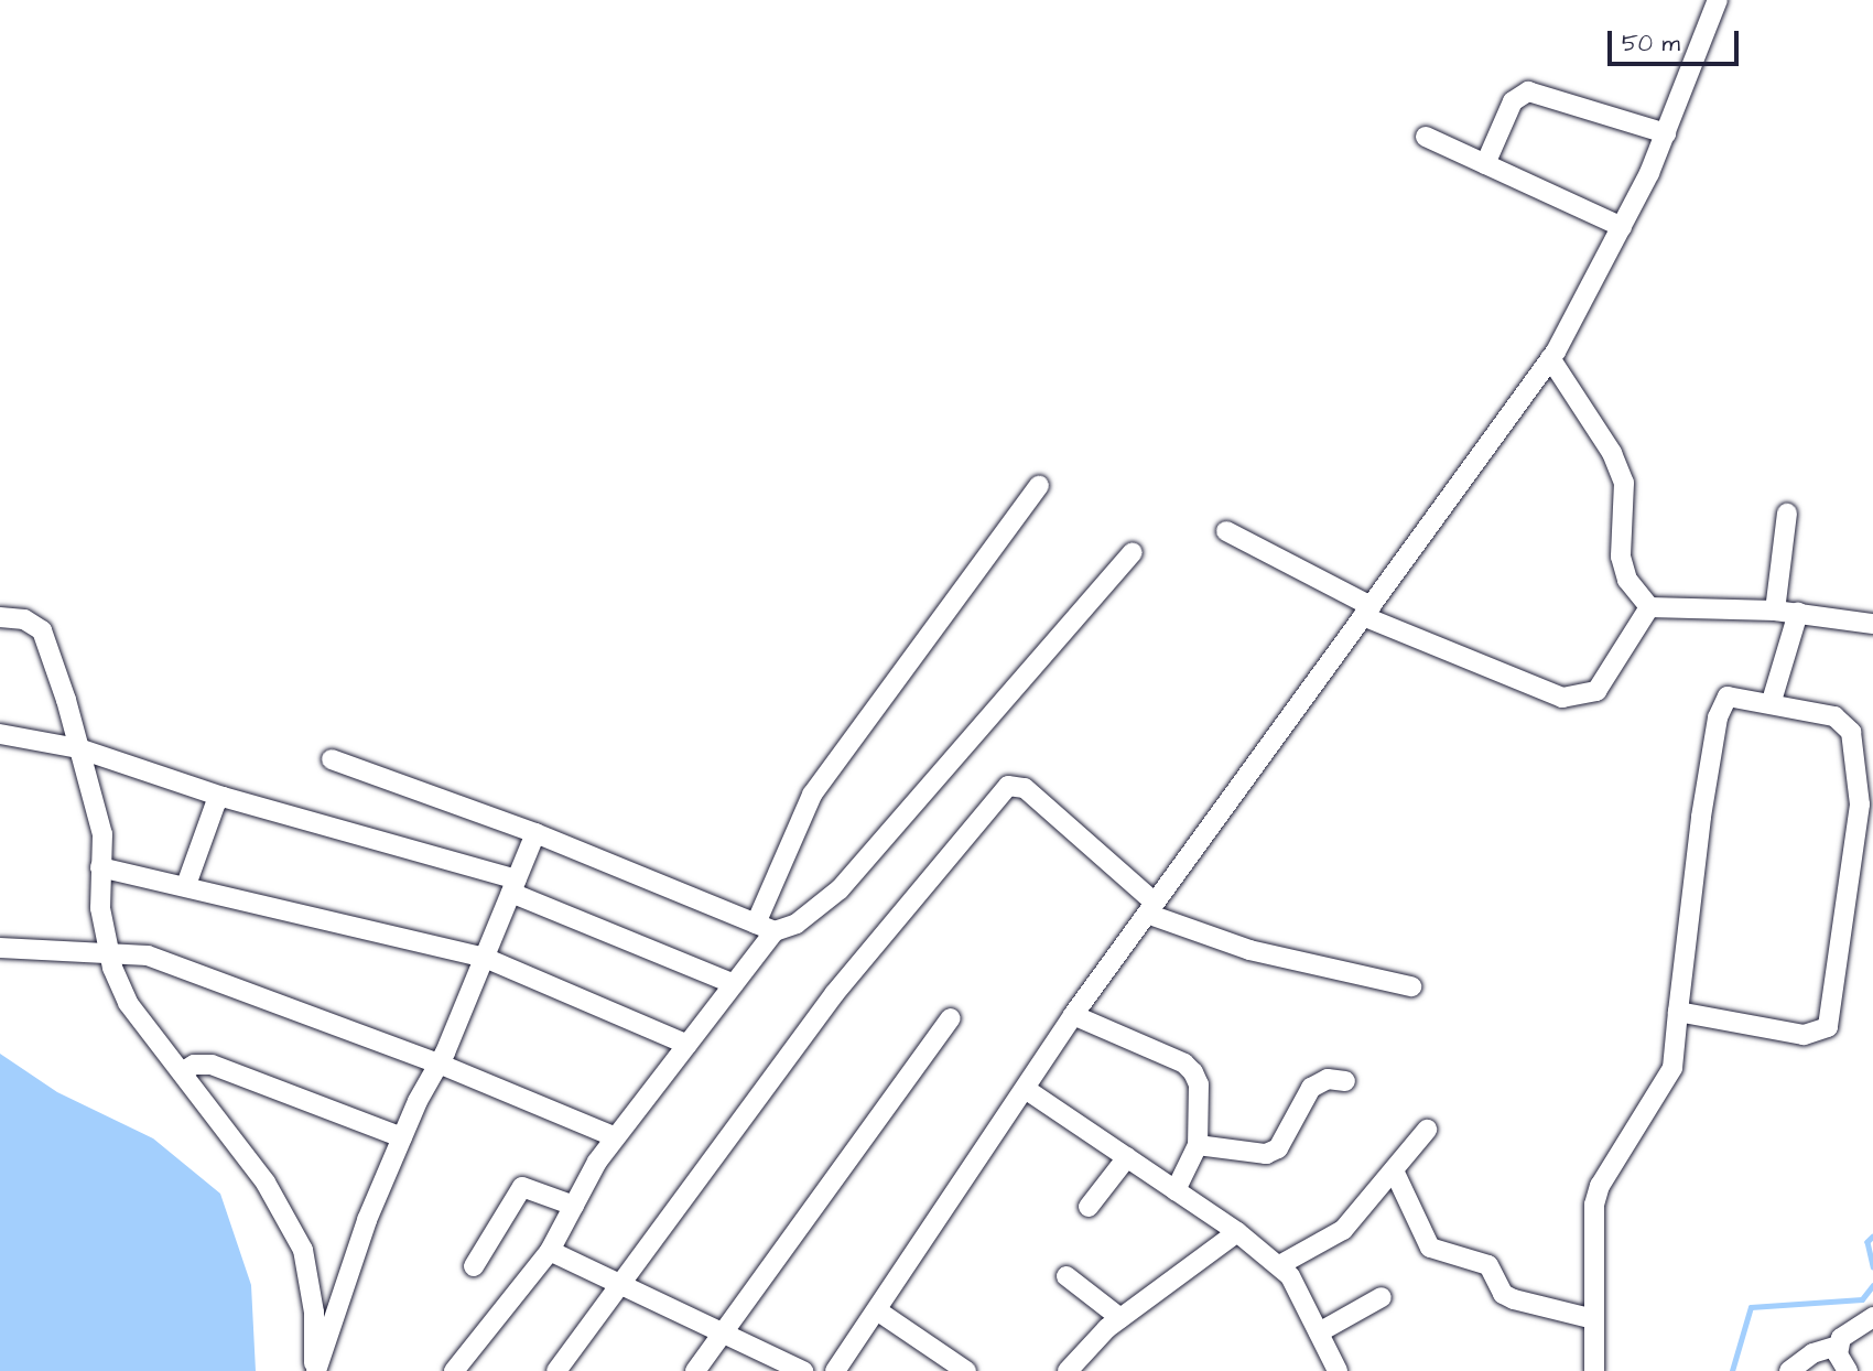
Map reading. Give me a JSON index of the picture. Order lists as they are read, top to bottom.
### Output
{
  "scale_bar": "50 m"
}
